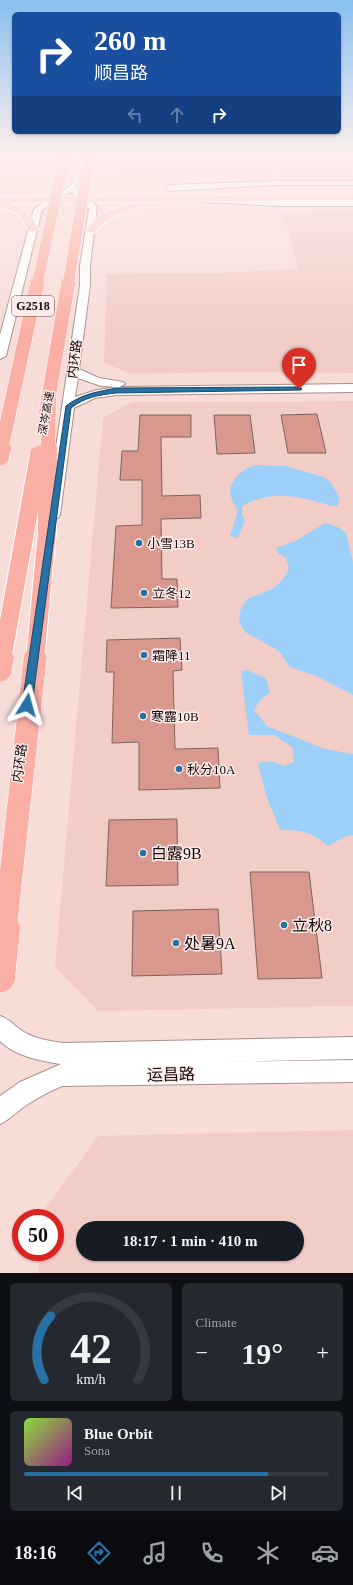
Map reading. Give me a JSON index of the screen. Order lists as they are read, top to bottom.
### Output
{
  "streets": {
    "highway": ["G2518", "深岑高速"],
    "main road": ["内环路", "运昌路"]
  },
  "places": [
    "小雪13B",
    "立冬12",
    "霜降11",
    "寒露10B",
    "秋分10A",
    "白露9B",
    "立秋8",
    "处暑9A"
  ],
  "page": {
    "turn": ["260 m", "顺昌路"],
    "limit": "50",
    "trip": "18:17 · 1 min · 410 m",
    "tile": "Climate",
    "heat": ["−", "19°", "+"],
    "song": ["Blue Orbit", "Sona"],
    "tabs": "18:16",
    "gauge": ["42", "km/h"]
  }
}
